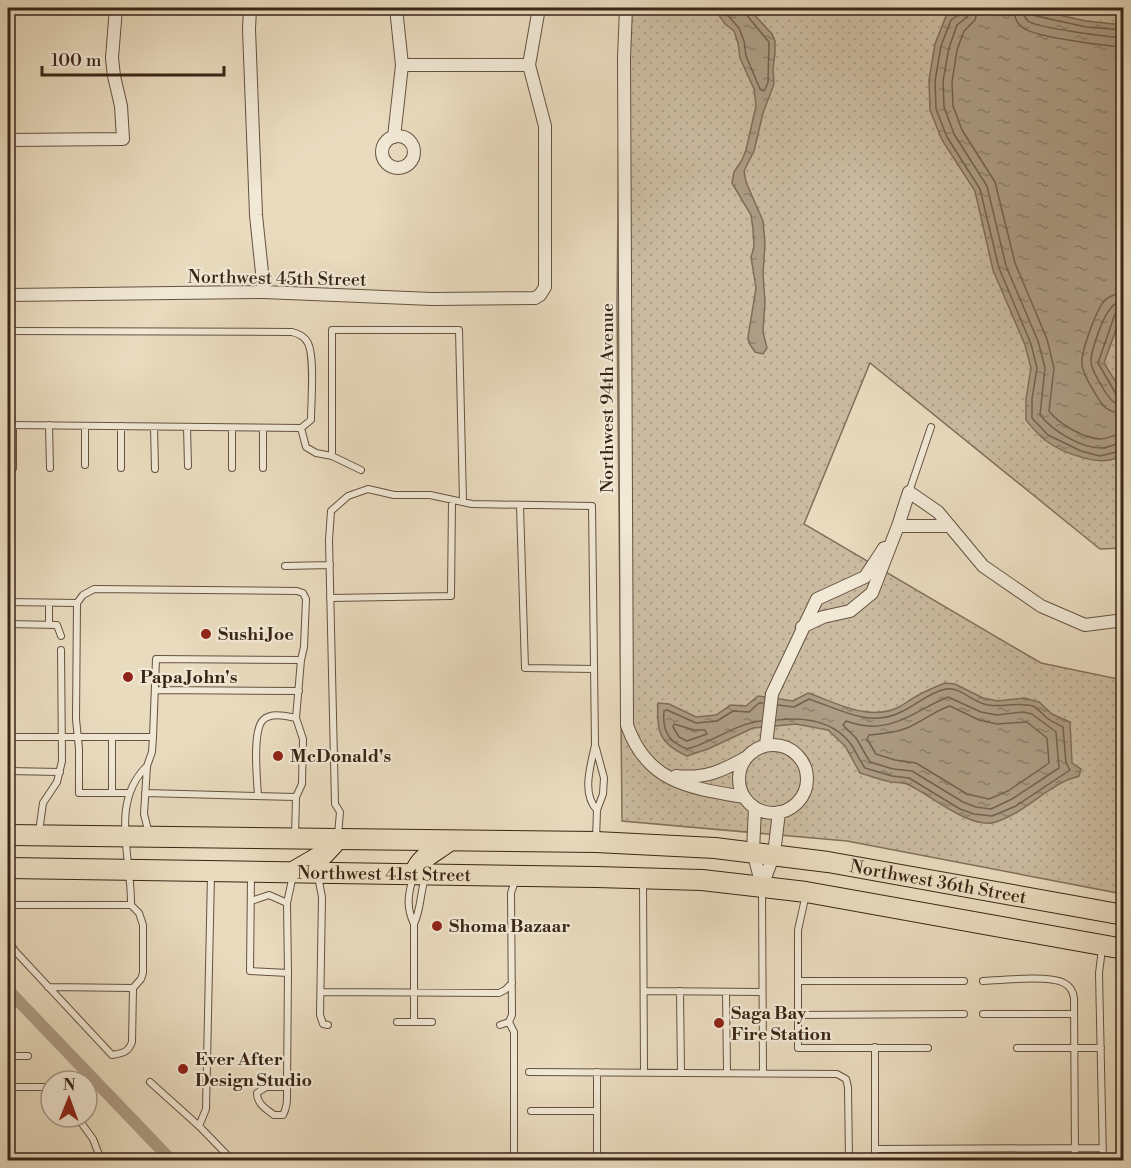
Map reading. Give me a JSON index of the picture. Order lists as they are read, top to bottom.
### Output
{
  "streets": {
    "main road": ["Northwest 41st Street", "Northwest 36th Street"],
    "street": ["Northwest 45th Street", "Northwest 94th Avenue"]
  },
  "crossings": [
    ["Northwest 41st Street", "Northwest 36th Street"]
  ],
  "places": [
    "Sushi Joe",
    "Papa John's",
    "McDonald's",
    "Shoma Bazaar",
    "Saga Bay Fire Station",
    "Ever After Design Studio"
  ],
  "scale_bar": "100 m",
  "north": "top"
}
